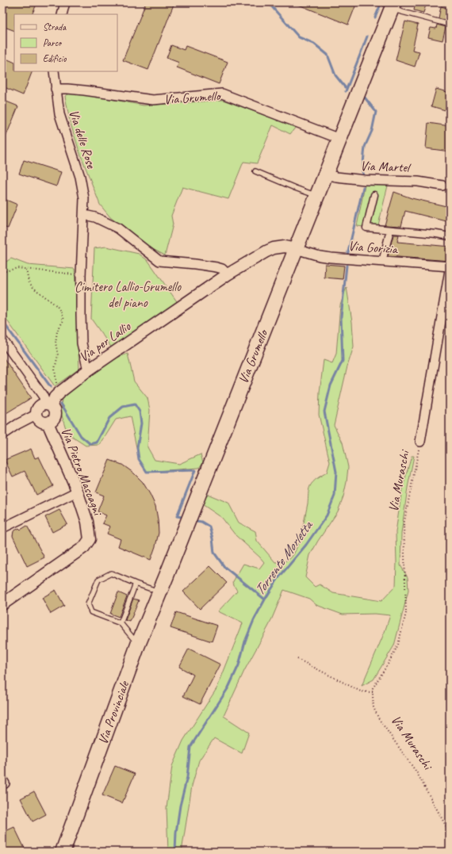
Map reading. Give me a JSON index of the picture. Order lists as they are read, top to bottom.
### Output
{
  "streets": {
    "main road": ["Via Grumello", "Via Provinciale"],
    "street": [
      "Via delle Rose",
      "Via Martel",
      "Via Gorizia",
      "Via per Lallio",
      "Via Pietro Mascagni",
      "Via Muraschi"
    ]
  },
  "crossings": [
    ["Via Grumello", "Via delle Rose"],
    ["Via Grumello", "Via Martel"],
    ["Via Grumello", "Via Gorizia"],
    ["Via Grumello", "Via per Lallio"],
    ["Via Grumello", "Via Provinciale"],
    ["Via delle Rose", "Via per Lallio"],
    ["Via Gorizia", "Via per Lallio"],
    ["Via per Lallio", "Via Pietro Mascagni"]
  ],
  "water": ["Torrente Morletta"],
  "parks": ["Cimitero Lallio-Grumello del piano"],
  "legend": ["Strada", "Parco", "Edificio"]
}
